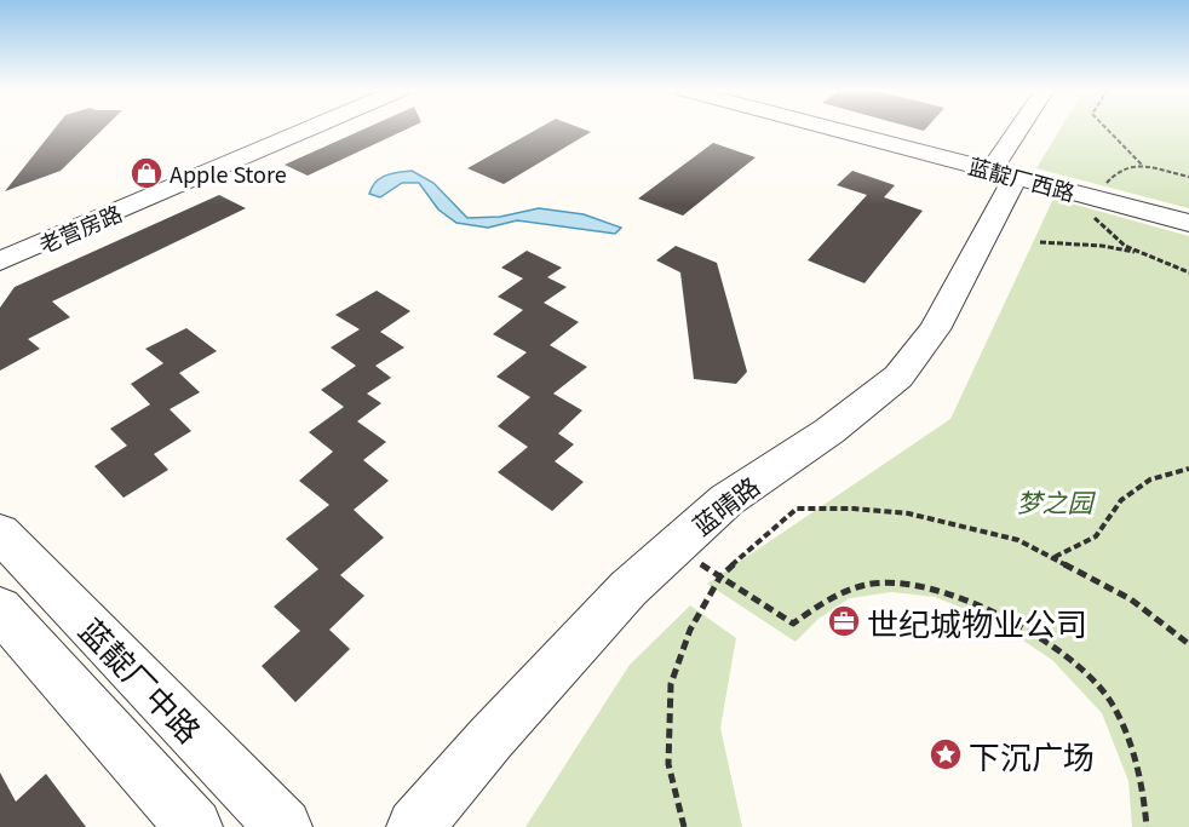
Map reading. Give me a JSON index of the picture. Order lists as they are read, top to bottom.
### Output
{
  "streets": {
    "street": [
      "蓝靛厂西路",
      "老营房路",
      "蓝晴路",
      "蓝靛厂中路"
    ]
  },
  "crossings": [
    ["蓝靛厂西路", "蓝晴路"]
  ],
  "parks": ["梦之园"],
  "places": {
    "shop": ["Apple Store"],
    "office": ["世纪城物业公司"],
    "place": ["下沉广场"]
  }
}
